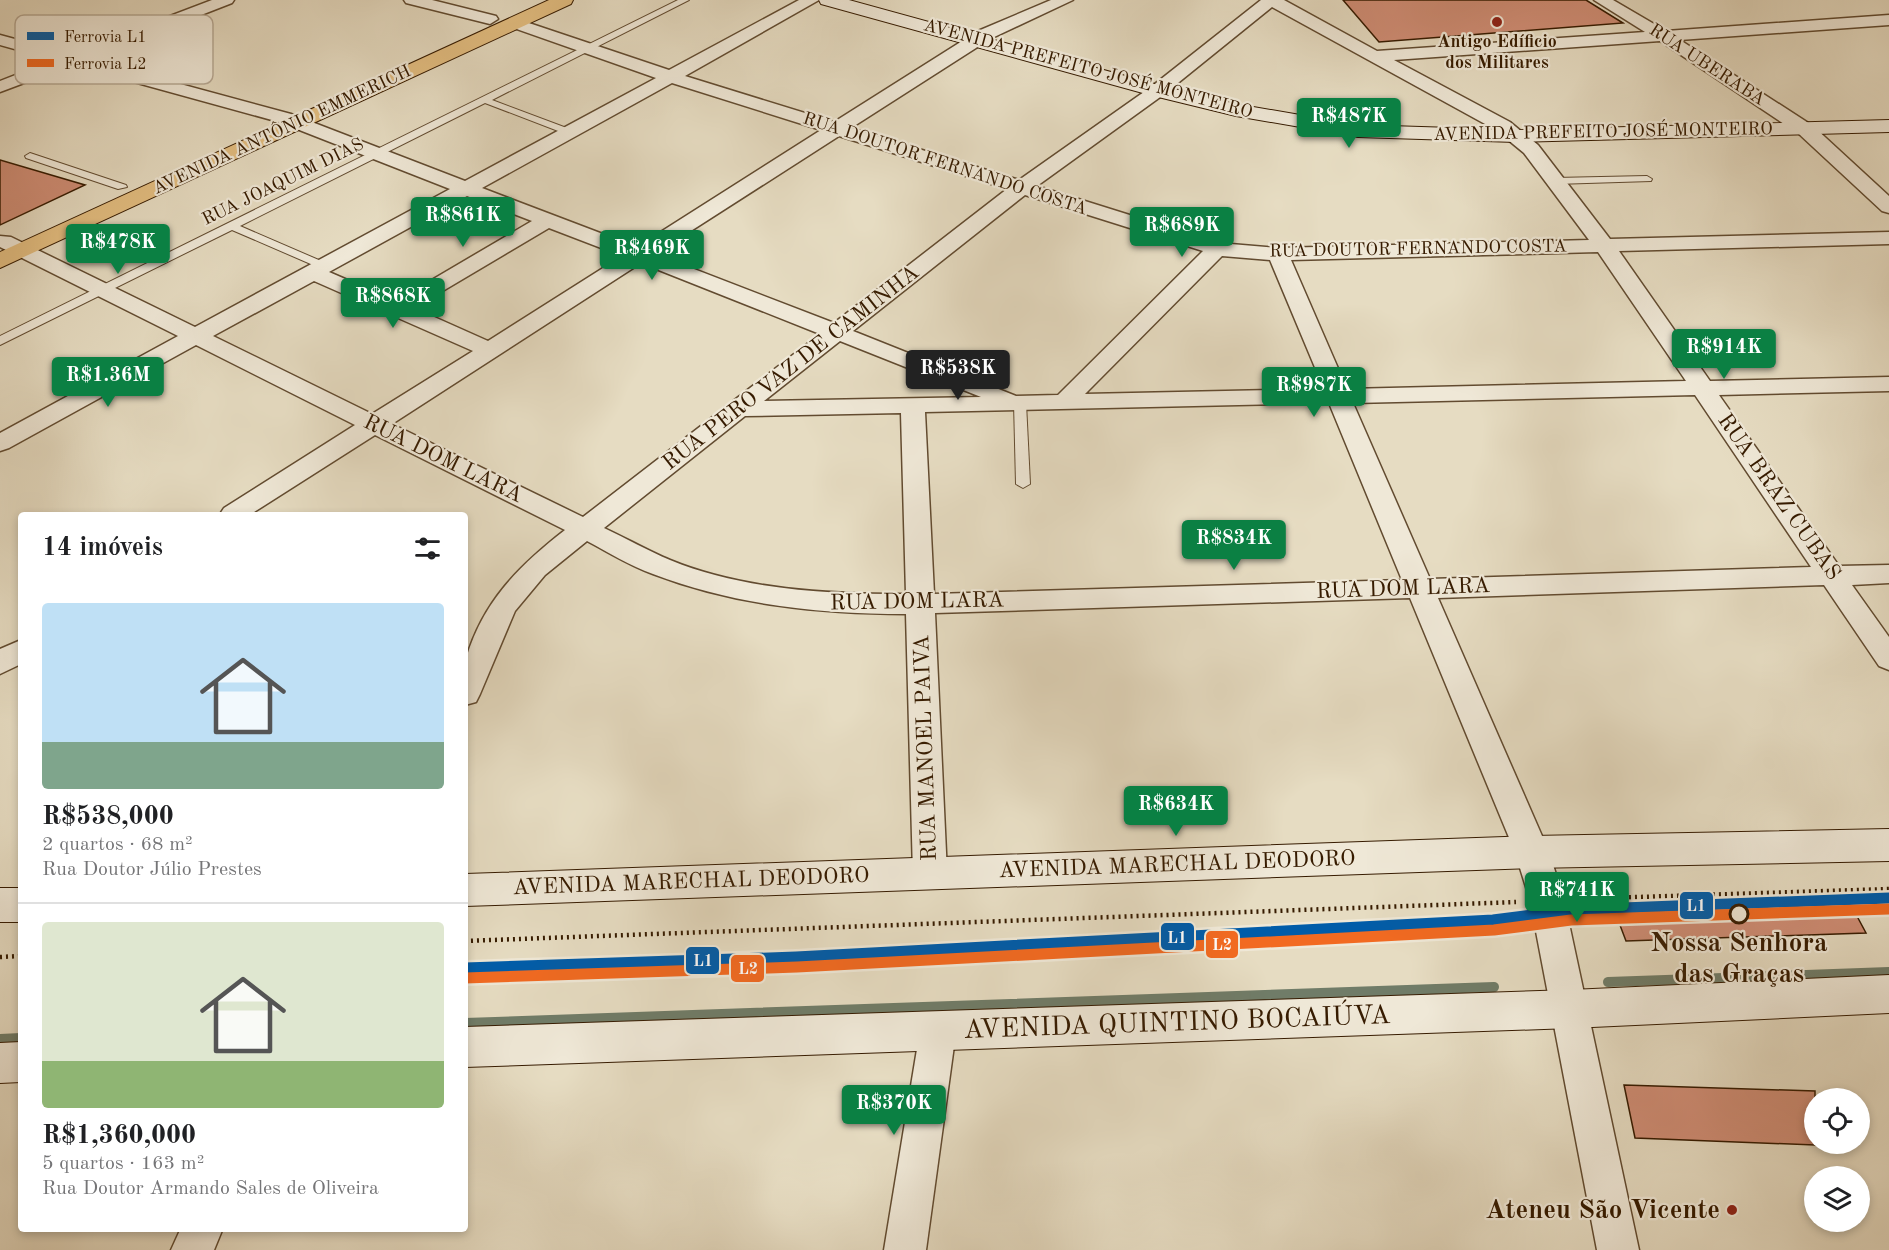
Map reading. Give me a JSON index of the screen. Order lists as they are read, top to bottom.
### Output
{
  "streets": {
    "main road": [
      "AVENIDA PREFEITO JOSÉ MONTEIRO",
      "AVENIDA ANTÔNIO EMMERICH",
      "AVENIDA MARECHAL DEODORO",
      "AVENIDA QUINTINO BOCAIÚVA"
    ],
    "street": [
      "RUA UBERABA",
      "RUA DOUTOR FERNANDO COSTA",
      "RUA PERO VAZ DE CAMINHA",
      "RUA DOM LARA",
      "RUA BRAZ CUBAS",
      "RUA MANOEL PAIVA"
    ],
    "lane": ["RUA JOAQUIM DIAS"]
  },
  "crossings": [
    ["RUA UBERABA", "AVENIDA PREFEITO JOSÉ MONTEIRO"],
    ["AVENIDA PREFEITO JOSÉ MONTEIRO", "RUA PERO VAZ DE CAMINHA"],
    ["AVENIDA PREFEITO JOSÉ MONTEIRO", "RUA BRAZ CUBAS"],
    ["AVENIDA ANTÔNIO EMMERICH", "RUA DOUTOR FERNANDO COSTA"],
    ["AVENIDA ANTÔNIO EMMERICH", "RUA DOM LARA"],
    ["RUA DOUTOR FERNANDO COSTA", "RUA JOAQUIM DIAS"],
    ["RUA DOUTOR FERNANDO COSTA", "RUA PERO VAZ DE CAMINHA"],
    ["RUA DOUTOR FERNANDO COSTA", "RUA BRAZ CUBAS"],
    ["RUA JOAQUIM DIAS", "RUA DOM LARA"],
    ["RUA PERO VAZ DE CAMINHA", "RUA DOM LARA"],
    ["RUA PERO VAZ DE CAMINHA", "RUA BRAZ CUBAS"],
    ["RUA DOM LARA", "RUA BRAZ CUBAS"],
    ["RUA DOM LARA", "RUA MANOEL PAIVA"],
    ["RUA MANOEL PAIVA", "AVENIDA MARECHAL DEODORO"]
  ],
  "places": ["Antigo Edíficio dos Militares", "Nossa Senhora das Graças", "Ateneu São Vicente"],
  "lines": ["rail line L1", "rail line L2"],
  "legend": ["Ferrovia L1", "Ferrovia L2"],
  "page": {
    "price": [
      "R$487K",
      "R$861K",
      "R$689K",
      "R$478K",
      "R$469K",
      "R$868K",
      "R$914K",
      "R$538K",
      "R$1.36M",
      "R$987K",
      "R$834K",
      "R$634K",
      "R$741K",
      "R$370K"
    ],
    "heading": "14 imóveis",
    "list": [
      {
        "name": "R$538,000",
        "note": "2 quartos · 68 m² · Rua Doutor Júlio Prestes"
      },
      {
        "name": "R$1,360,000",
        "note": "5 quartos · 163 m² · Rua Doutor Armando Sales de Oliveira"
      }
    ]
  }
}
